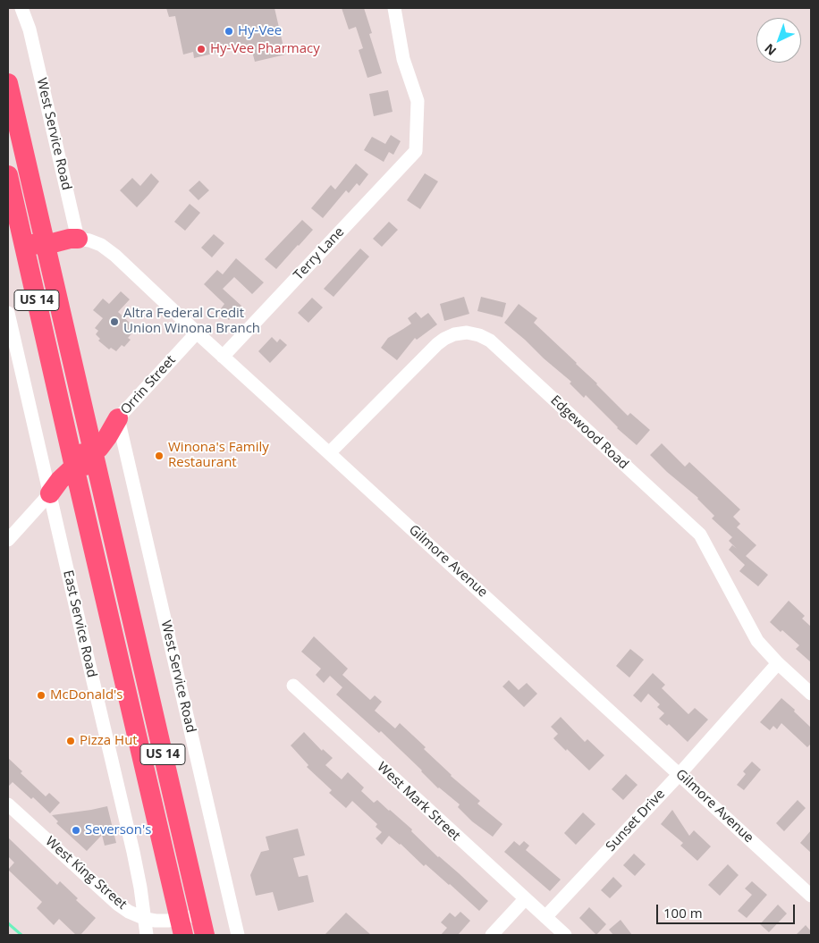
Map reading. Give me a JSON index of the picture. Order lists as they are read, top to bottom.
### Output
{
  "streets": {
    "highway": ["US 14"],
    "street": [
      "West Service Road",
      "Terry Lane",
      "Orrin Street",
      "Edgewood Road",
      "Gilmore Avenue",
      "East Service Road",
      "West Mark Street",
      "Sunset Drive",
      "West King Street"
    ]
  },
  "crossings": [
    ["West Service Road", "Orrin Street"],
    ["West Service Road", "Gilmore Avenue"],
    ["Terry Lane", "Gilmore Avenue"],
    ["US 14", "West King Street"],
    ["Orrin Street", "Gilmore Avenue"],
    ["Edgewood Road", "Gilmore Avenue"],
    ["Edgewood Road", "Sunset Drive"],
    ["Gilmore Avenue", "Sunset Drive"],
    ["East Service Road", "West King Street"],
    ["West Mark Street", "Sunset Drive"]
  ],
  "places": [
    "Hy-Vee",
    "Hy-Vee Pharmacy",
    "Altra Federal Credit Union Winona Branch",
    "Winona's Family Restaurant",
    "McDonald's",
    "Pizza Hut",
    "Severson's"
  ],
  "scale_bar": "100 m",
  "north": "bottom left"
}
